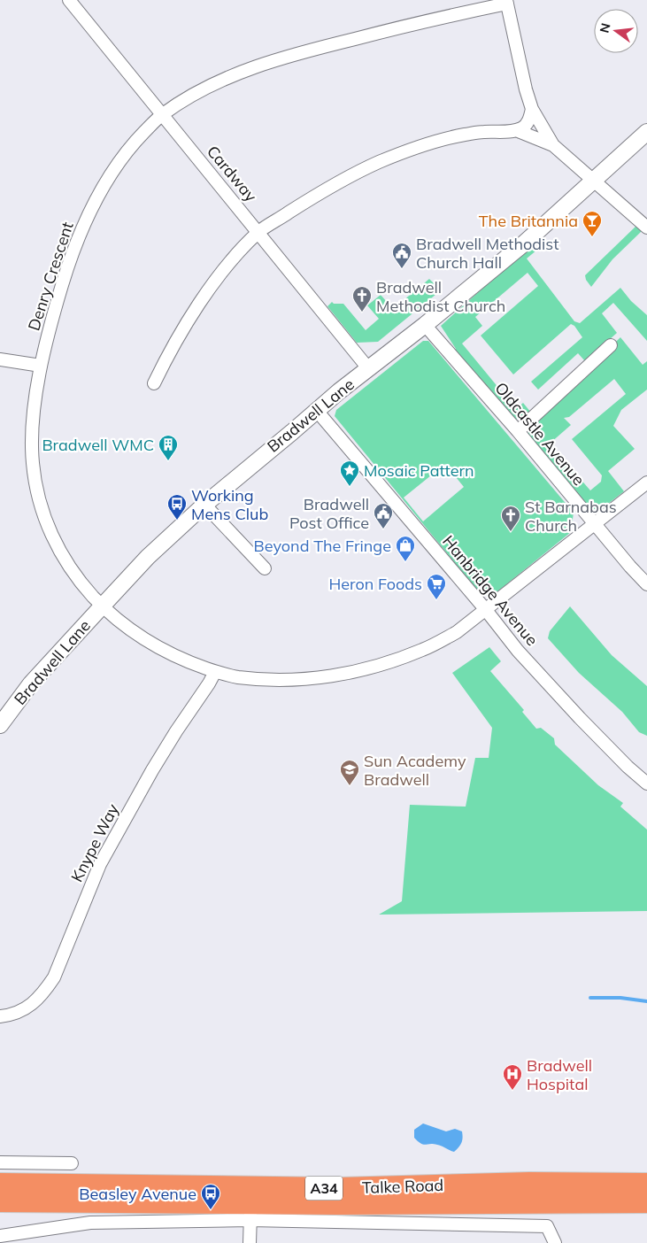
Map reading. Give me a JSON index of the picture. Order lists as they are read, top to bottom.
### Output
{
  "streets": {
    "highway": ["Talke Road", "A34"],
    "street": [
      "Cardway",
      "Denry Crescent",
      "Bradwell Lane",
      "Oldcastle Avenue",
      "Hanbridge Avenue",
      "Knype Way"
    ]
  },
  "crossings": [
    ["Cardway", "Denry Crescent"],
    ["Cardway", "Bradwell Lane"],
    ["Denry Crescent", "Bradwell Lane"],
    ["Denry Crescent", "Oldcastle Avenue"],
    ["Denry Crescent", "Hanbridge Avenue"],
    ["Denry Crescent", "Knype Way"],
    ["Bradwell Lane", "Oldcastle Avenue"],
    ["Bradwell Lane", "Hanbridge Avenue"]
  ],
  "places": {
    "bar": ["The Britannia"],
    "public building": ["Bradwell Methodist Church Hall", "Bradwell Post Office"],
    "church": ["Bradwell Methodist Church", "St Barnabas Church"],
    "building": ["Bradwell WMC"],
    "place": ["Mosaic Pattern"],
    "bus stop": ["Working Mens Club", "Beasley Avenue"],
    "shop": ["Beyond The Fringe"],
    "supermarket": ["Heron Foods"],
    "school or university": ["Sun Academy Bradwell"],
    "hospital": ["Bradwell Hospital"]
  },
  "north": "left"
}
